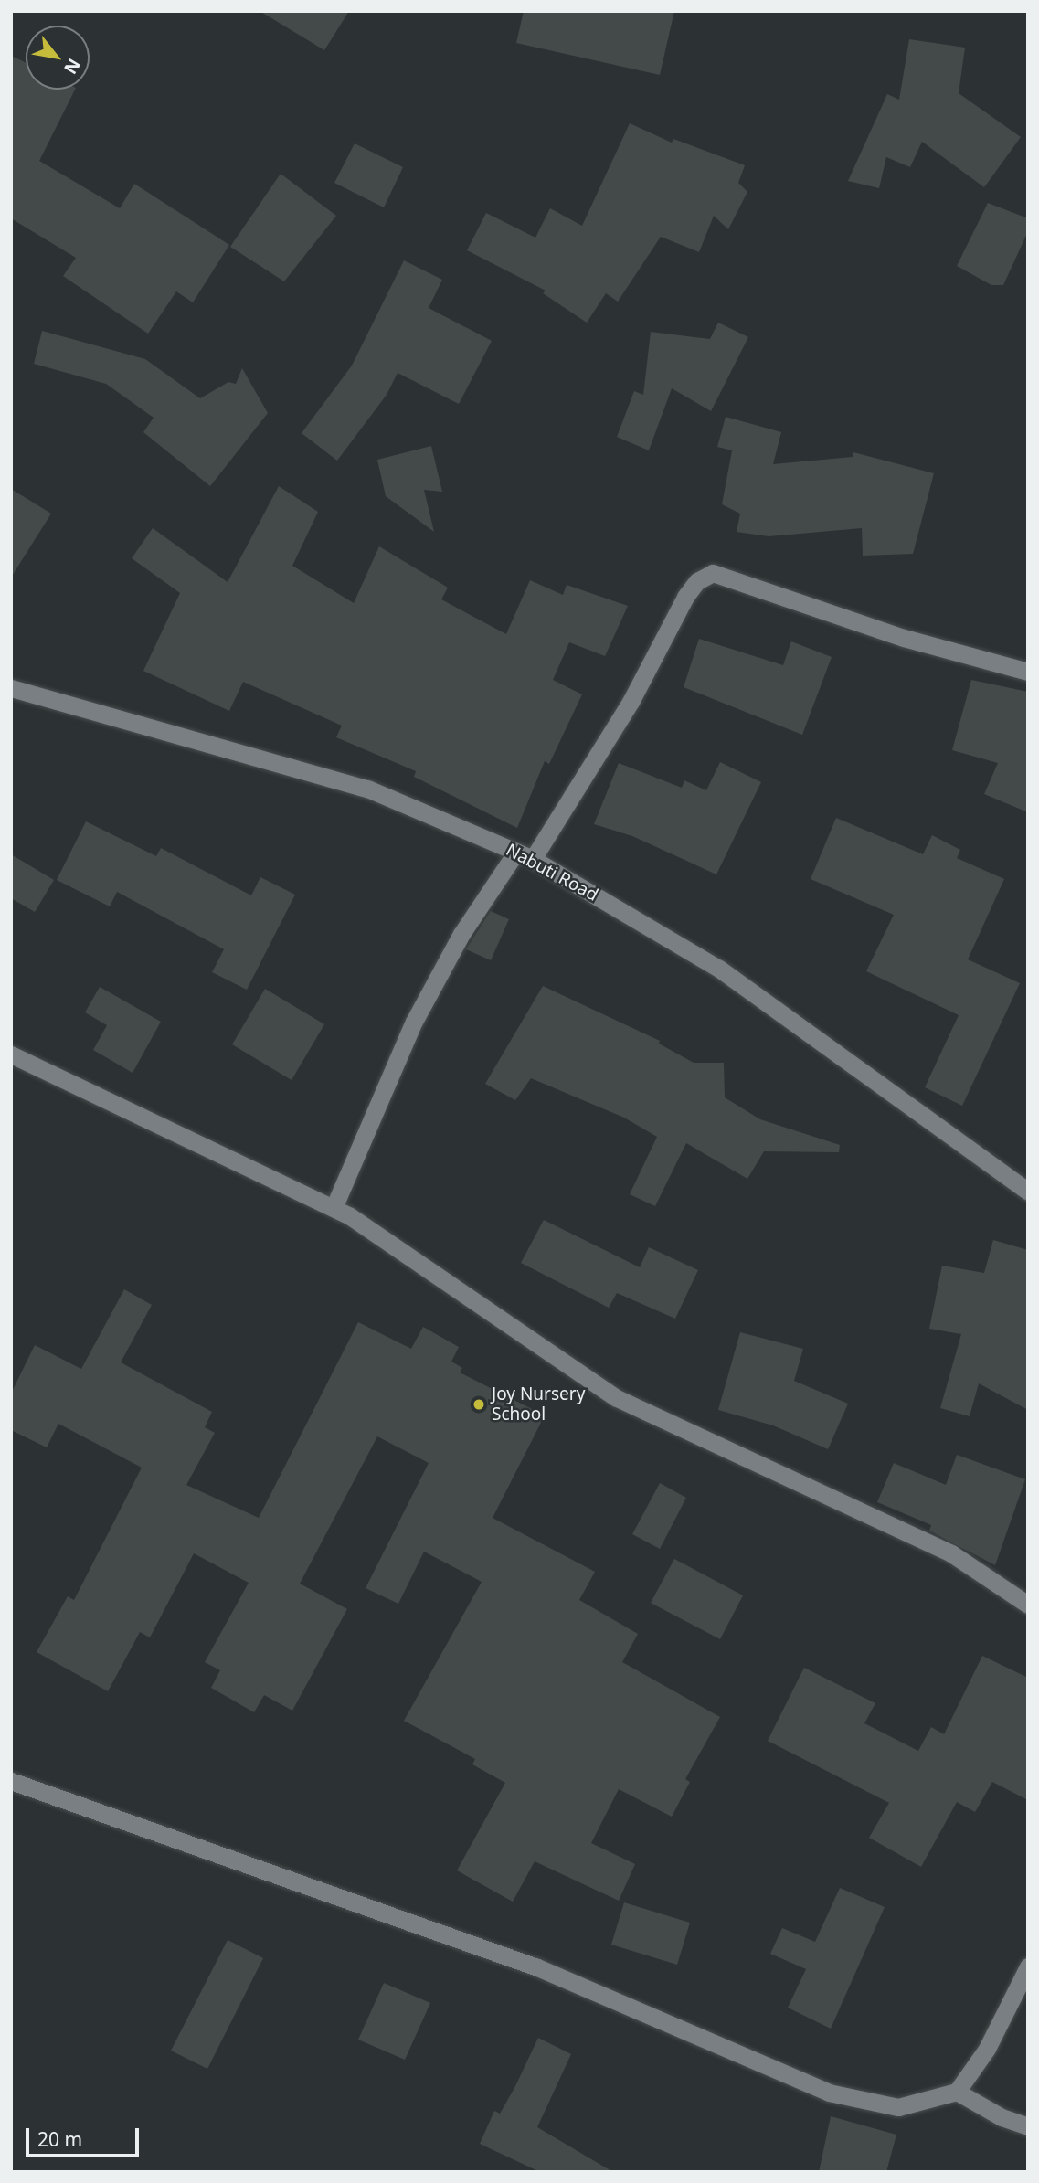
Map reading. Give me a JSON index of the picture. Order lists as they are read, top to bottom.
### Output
{
  "streets": {
    "street": ["Nabuti Road"]
  },
  "places": ["Joy Nursery School"],
  "scale_bar": "20 m",
  "north": "bottom right"
}
